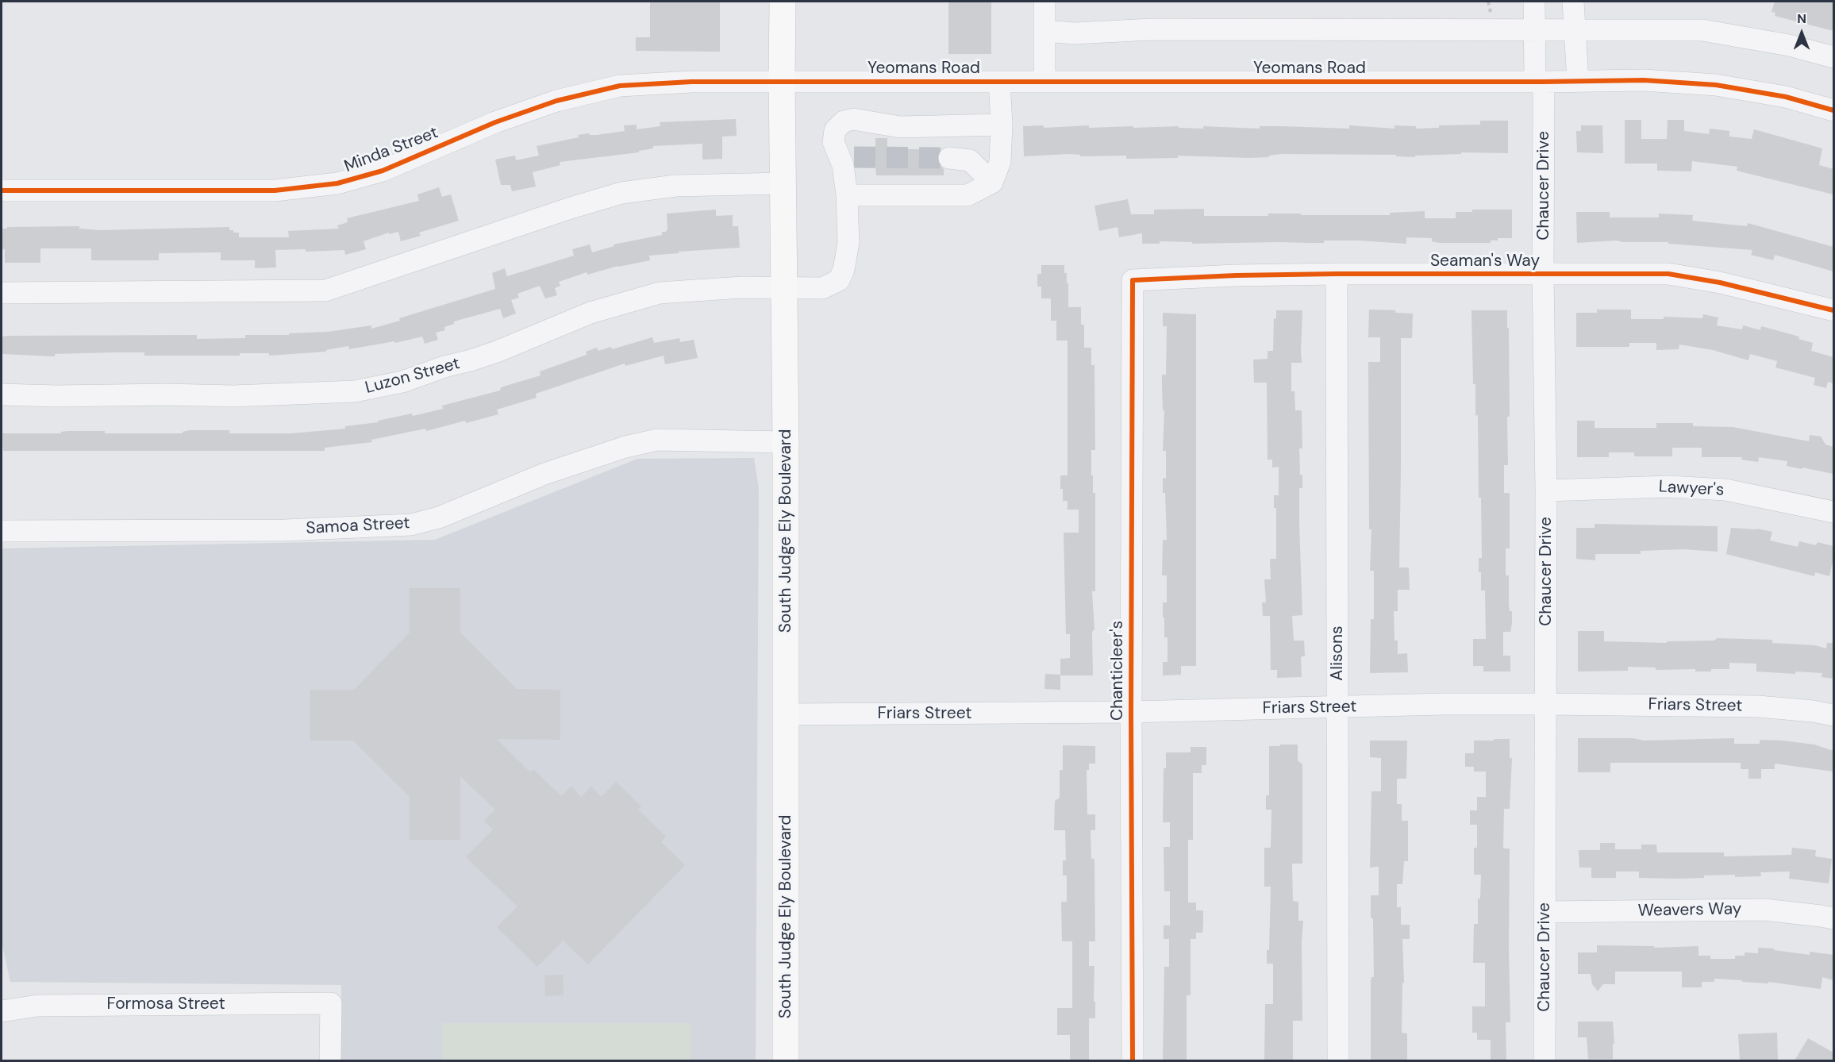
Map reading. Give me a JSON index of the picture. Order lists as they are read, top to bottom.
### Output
{
  "streets": {
    "main road": ["South Judge Ely Boulevard"],
    "street": [
      "Yeomans Road",
      "Minda Street",
      "Chaucer Drive",
      "Seaman's Way",
      "Luzon Street",
      "Lawyer's",
      "Samoa Street",
      "Alisons",
      "Chanticleer's",
      "Friars Street",
      "Weavers Way",
      "Formosa Street"
    ]
  },
  "crossings": [
    ["Yeomans Road", "Minda Street"],
    ["Yeomans Road", "Chaucer Drive"],
    ["Yeomans Road", "South Judge Ely Boulevard"],
    ["Minda Street", "South Judge Ely Boulevard"],
    ["Chaucer Drive", "Seaman's Way"],
    ["Chaucer Drive", "Lawyer's"],
    ["Chaucer Drive", "Friars Street"],
    ["Chaucer Drive", "Weavers Way"],
    ["Seaman's Way", "Alisons"],
    ["Seaman's Way", "Chanticleer's"],
    ["Luzon Street", "South Judge Ely Boulevard"],
    ["Samoa Street", "South Judge Ely Boulevard"],
    ["South Judge Ely Boulevard", "Friars Street"],
    ["Alisons", "Friars Street"],
    ["Chanticleer's", "Friars Street"]
  ],
  "north": "top"
}
